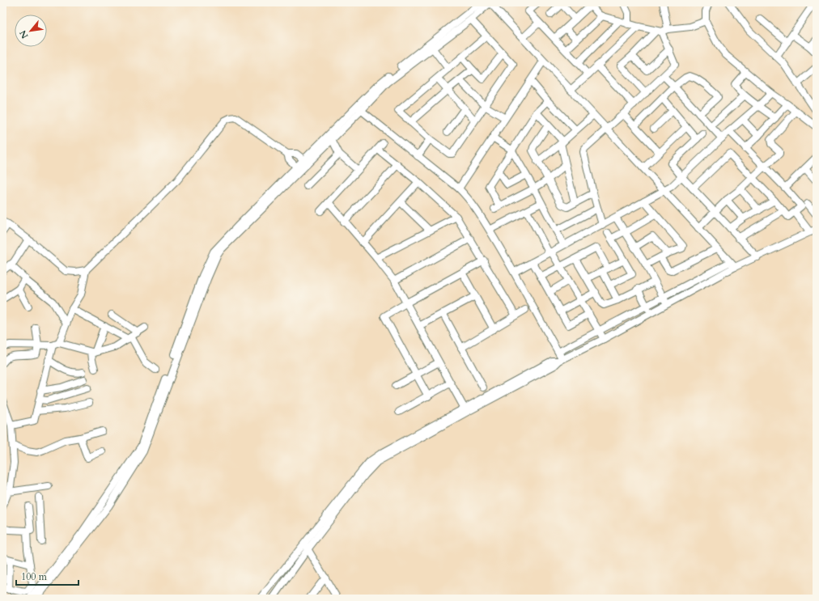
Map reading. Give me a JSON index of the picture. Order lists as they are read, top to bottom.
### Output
{
  "scale_bar": "100 m",
  "north": "bottom left"
}
